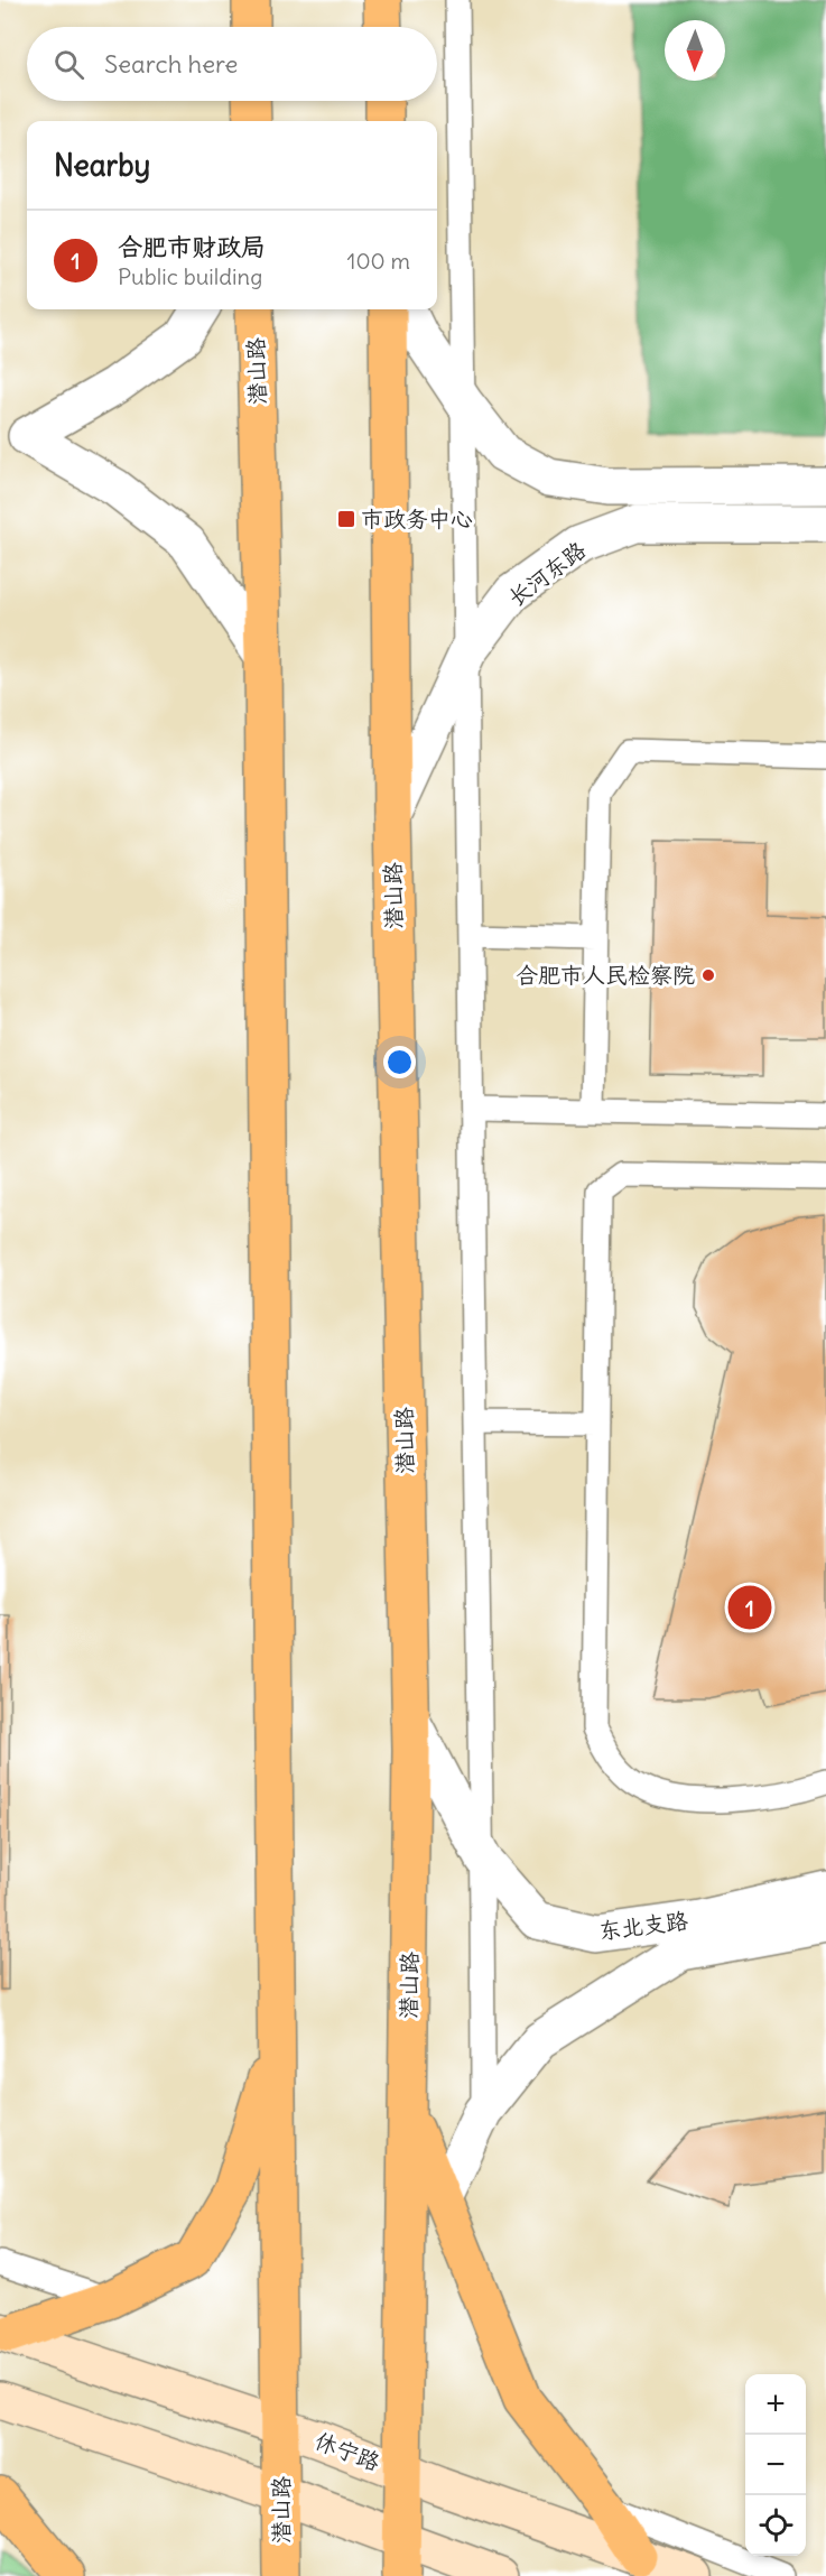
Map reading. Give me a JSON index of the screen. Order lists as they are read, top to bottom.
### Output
{
  "streets": {
    "main road": ["潜山路", "休宁路"],
    "street": ["长河东路", "东北支路"]
  },
  "crossings": [
    ["潜山路", "长河东路"],
    ["潜山路", "东北支路"],
    ["潜山路", "休宁路"]
  ],
  "places": {
    "transit": ["市政务中心"],
    "other": ["合肥市人民检察院"]
  },
  "north": "bottom",
  "page": {
    "search": "Search here",
    "heading": "Nearby",
    "list": [
      {
        "mark": "1",
        "name": "合肥市财政局",
        "note": "Public building",
        "value": "100 m"
      }
    ],
    "pins": "1",
    "map_buttons": ["+", "−"]
  }
}
